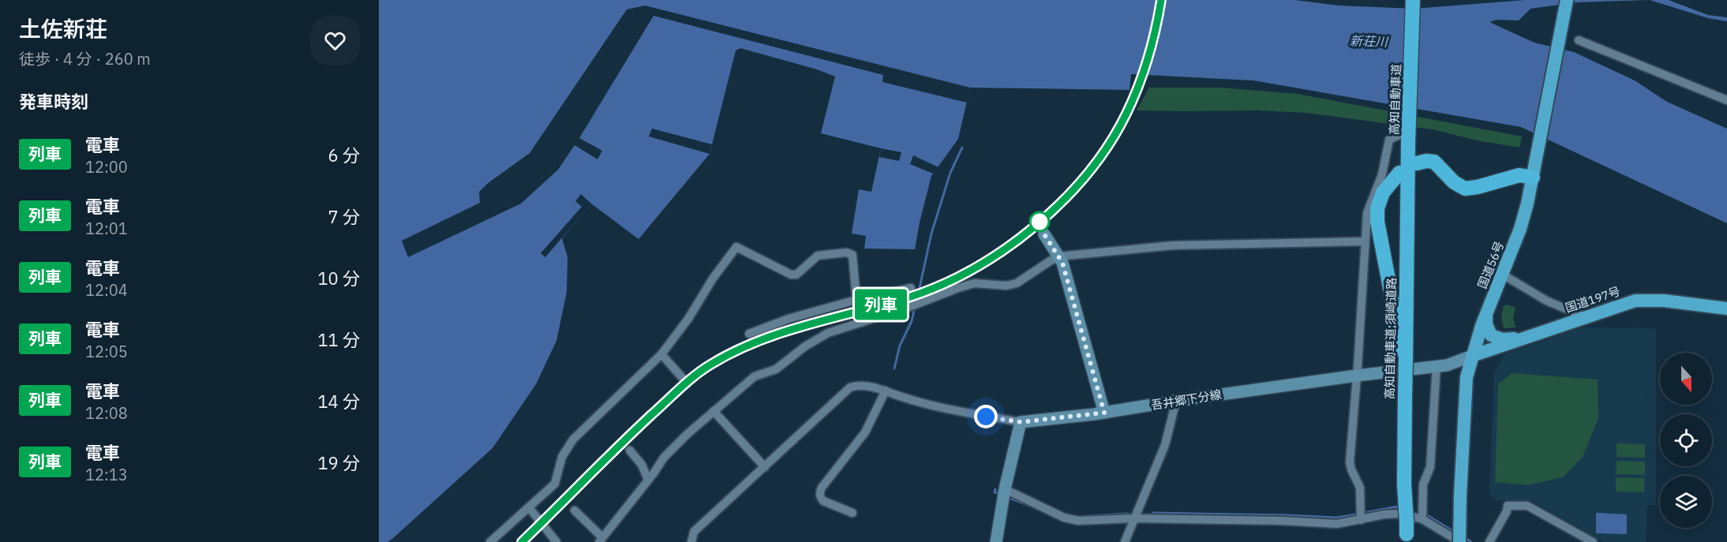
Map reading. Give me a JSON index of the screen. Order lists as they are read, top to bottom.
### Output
{
  "streets": {
    "highway": [
      "高知自動車道",
      "国道56号",
      "国道197号",
      "高知自動車道;須崎道路"
    ],
    "main road": ["吾井郷下分線"]
  },
  "crossings": [
    ["高知自動車道", "高知自動車道;須崎道路"],
    ["国道56号", "国道197号"],
    ["国道56号", "吾井郷下分線"],
    ["国道197号", "吾井郷下分線"]
  ],
  "water": ["新荘川"],
  "north": "bottom",
  "page": {
    "heading": [
      ["土佐新荘", "徒歩 · 4 分 · 260 m"],
      "発車時刻"
    ],
    "on_map": "列車",
    "list": [
      {
        "mark": "列車",
        "name": "電車",
        "note": "12:00",
        "value": "6 分"
      },
      {
        "mark": "列車",
        "name": "電車",
        "note": "12:01",
        "value": "7 分"
      },
      {
        "mark": "列車",
        "name": "電車",
        "note": "12:04",
        "value": "10 分"
      },
      {
        "mark": "列車",
        "name": "電車",
        "note": "12:05",
        "value": "11 分"
      },
      {
        "mark": "列車",
        "name": "電車",
        "note": "12:08",
        "value": "14 分"
      },
      {
        "mark": "列車",
        "name": "電車",
        "note": "12:13",
        "value": "19 分"
      }
    ]
  }
}
